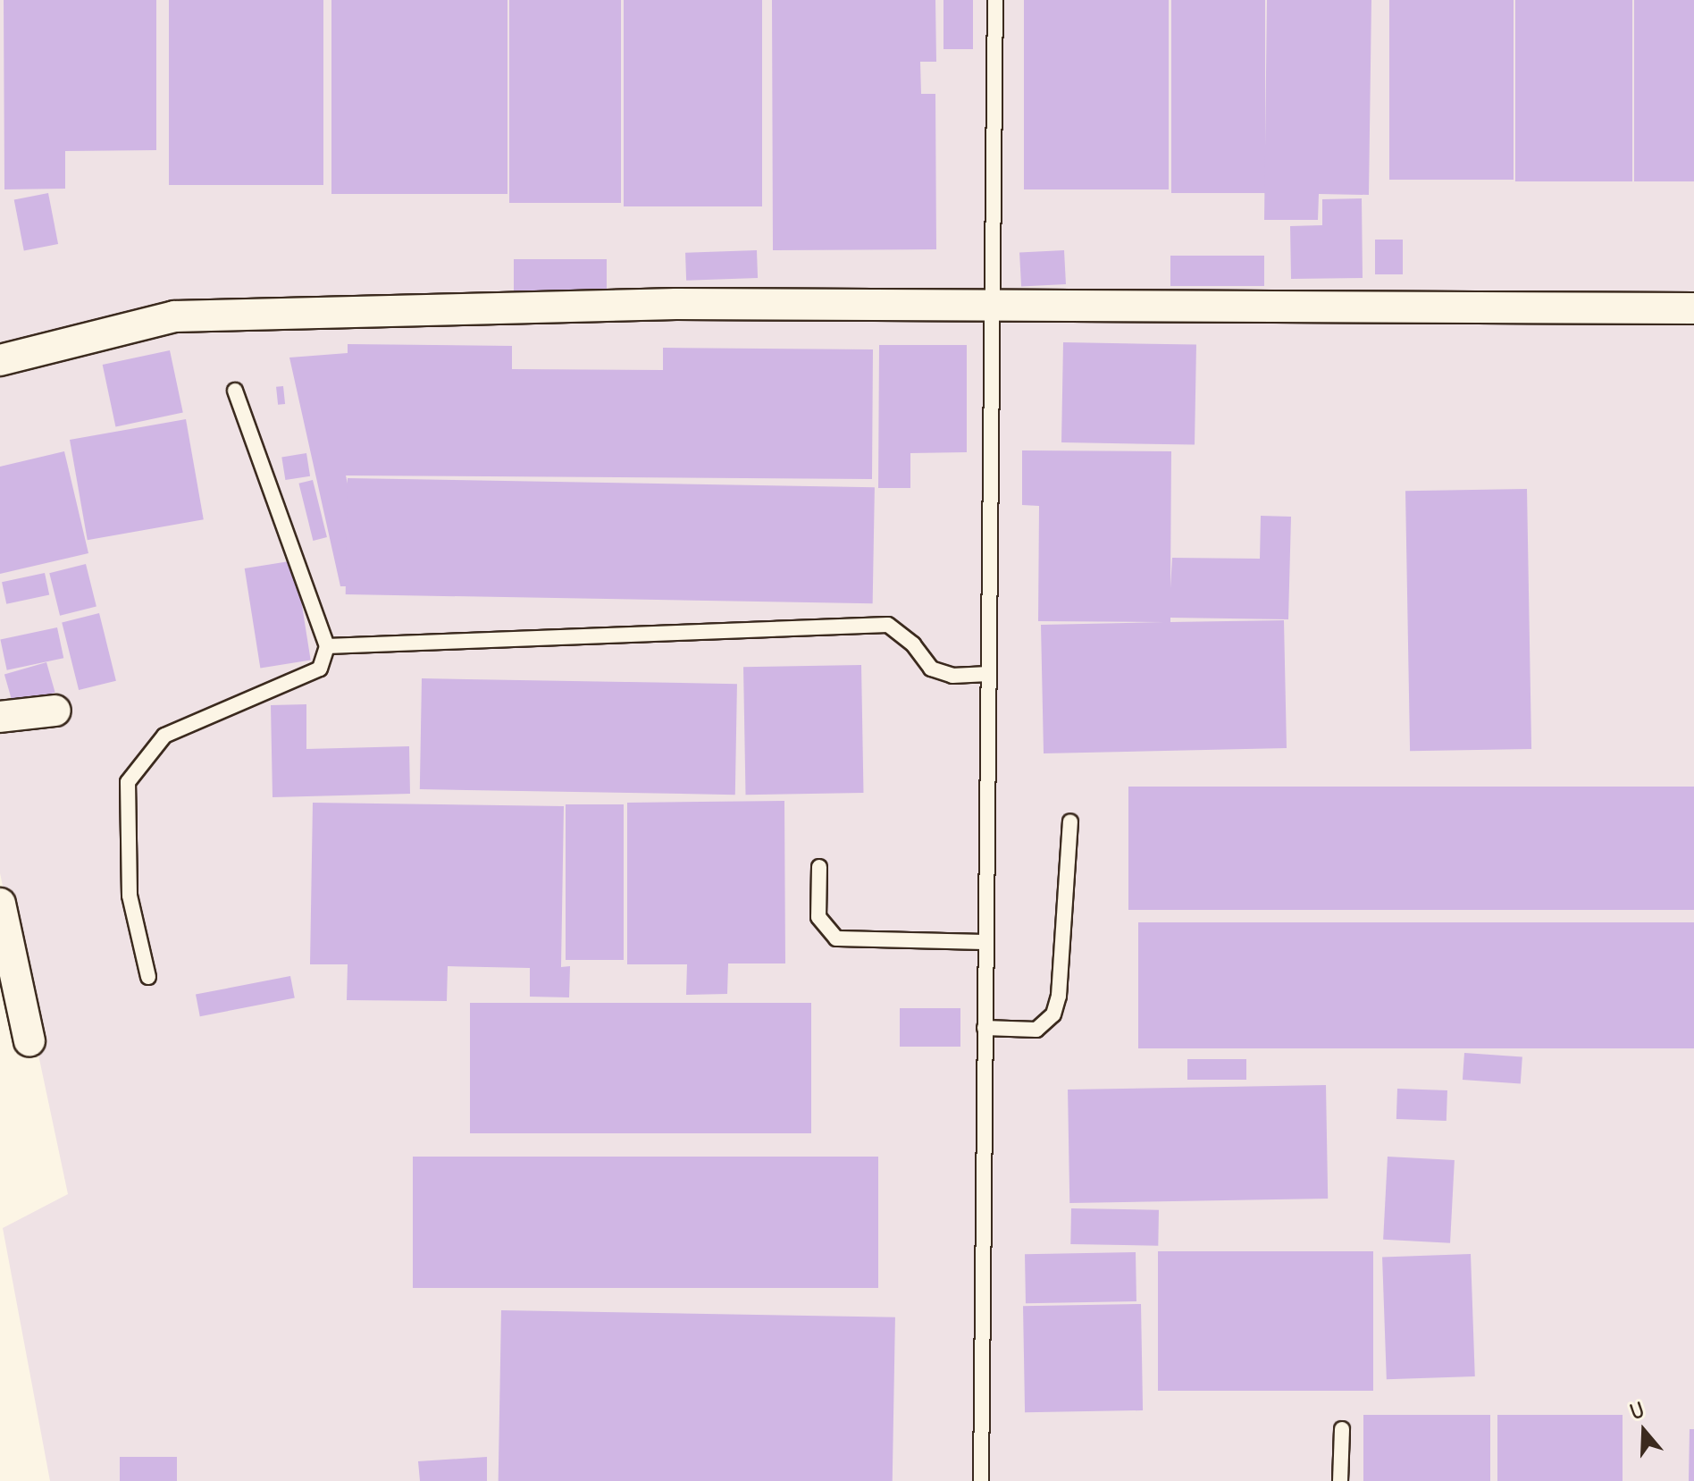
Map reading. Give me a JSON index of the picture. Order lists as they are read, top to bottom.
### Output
{
  "north": "top"
}
